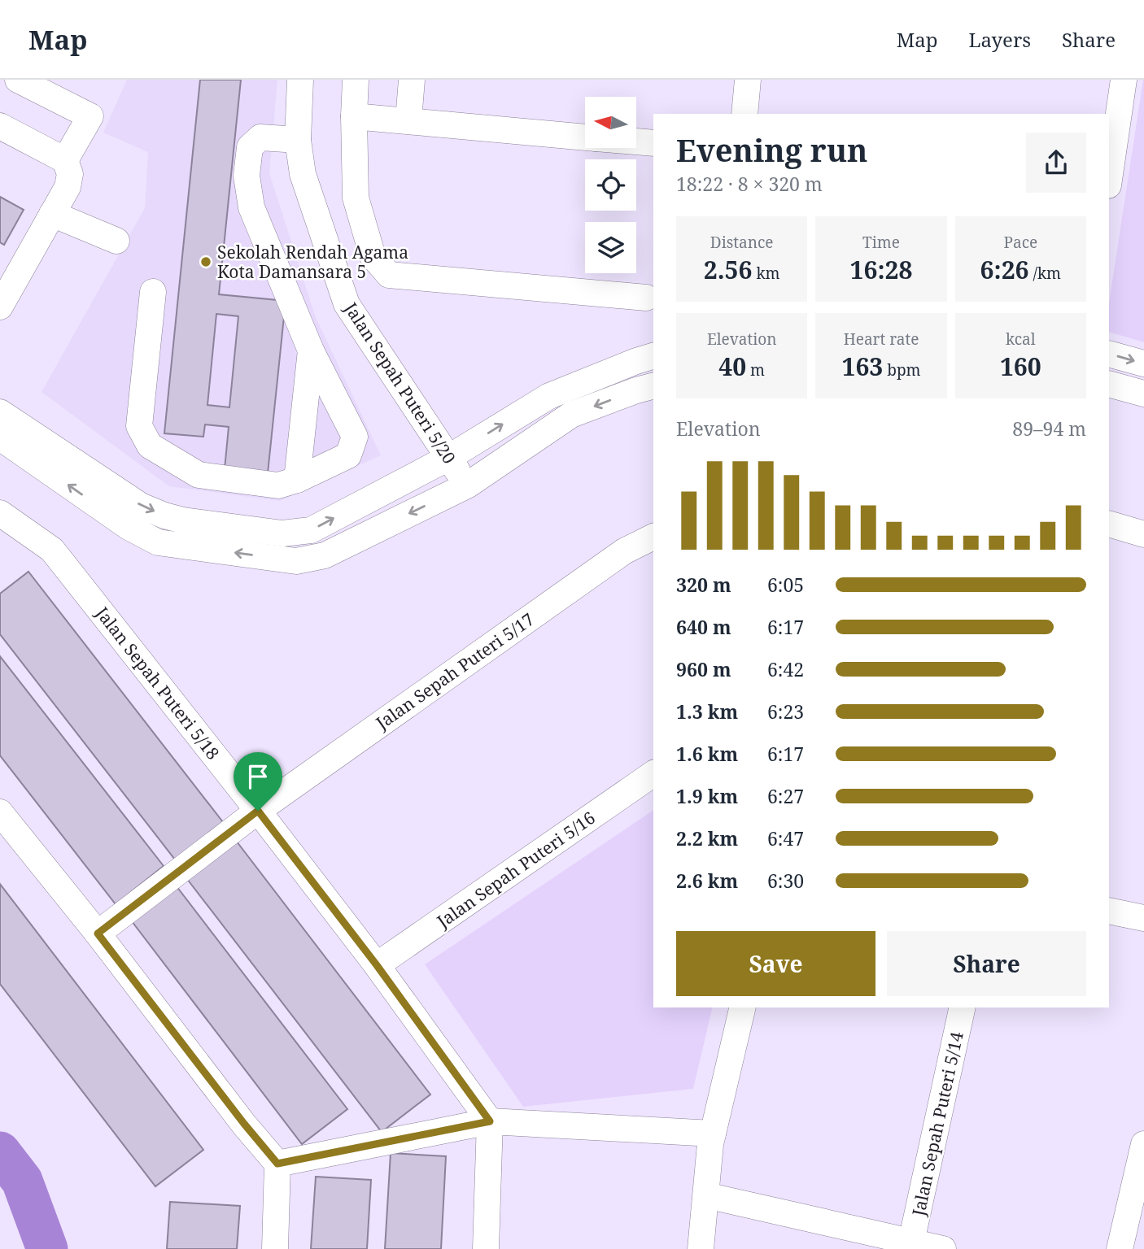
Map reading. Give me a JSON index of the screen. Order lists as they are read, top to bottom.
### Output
{
  "streets": {
    "street": [
      "Jalan Sepah Puteri 5/20",
      "Jalan Sepah Puteri 5/17",
      "Jalan Sepah Puteri 5/18",
      "Jalan Sepah Puteri 5/16",
      "Jalan Sepah Puteri 5/14"
    ]
  },
  "crossings": [
    ["Jalan Sepah Puteri 5/17", "Jalan Sepah Puteri 5/18"],
    ["Jalan Sepah Puteri 5/18", "Jalan Sepah Puteri 5/16"]
  ],
  "places": ["Sekolah Rendah Agama Kota Damansara 5"],
  "north": "left",
  "page": {
    "header": "Map",
    "nav": ["Map", "Layers", "Share"],
    "heading": ["Evening run", "18:22 · 8 × 320 m"],
    "stats": [
      ["Distance", "2.56 km"],
      ["Time", "16:28"],
      ["Pace", "6:26 /km"],
      ["Elevation", "40 m"],
      ["Heart rate", "163 bpm"],
      ["kcal", "160"]
    ],
    "chart": ["Elevation", "89–94 m"],
    "list": [
      {
        "name": "320 m",
        "note": "6:05"
      },
      {
        "name": "640 m",
        "note": "6:17"
      },
      {
        "name": "960 m",
        "note": "6:42"
      },
      {
        "name": "1.3 km",
        "note": "6:23"
      },
      {
        "name": "1.6 km",
        "note": "6:17"
      },
      {
        "name": "1.9 km",
        "note": "6:27"
      },
      {
        "name": "2.2 km",
        "note": "6:47"
      },
      {
        "name": "2.6 km",
        "note": "6:30"
      }
    ],
    "buttons": ["Save", "Share"]
  }
}
